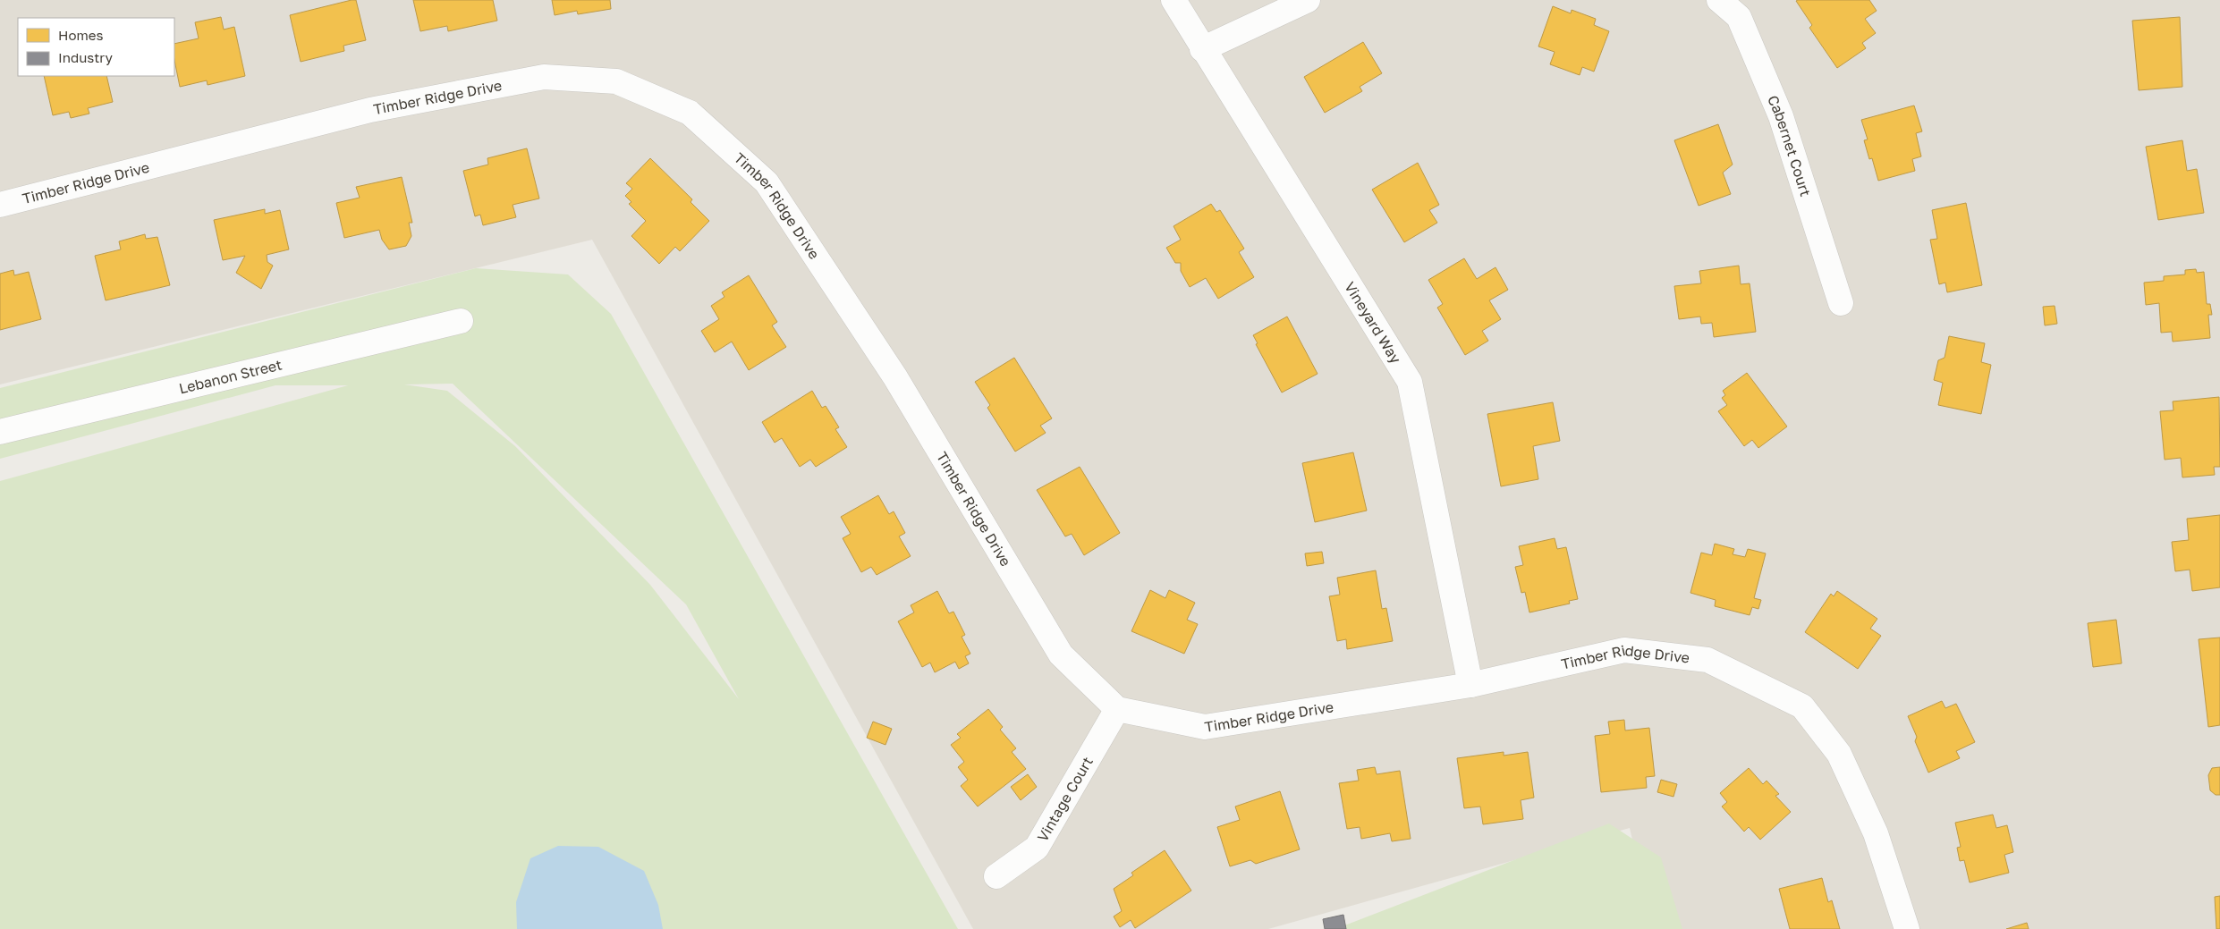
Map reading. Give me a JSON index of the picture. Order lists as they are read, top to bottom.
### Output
{
  "streets": {
    "street": [
      "Timber Ridge Drive",
      "Cabernet Court",
      "Vineyard Way",
      "Lebanon Street",
      "Vintage Court"
    ]
  },
  "crossings": [
    ["Timber Ridge Drive", "Vineyard Way"],
    ["Timber Ridge Drive", "Vintage Court"]
  ],
  "legend": ["Homes", "Industry"]
}
